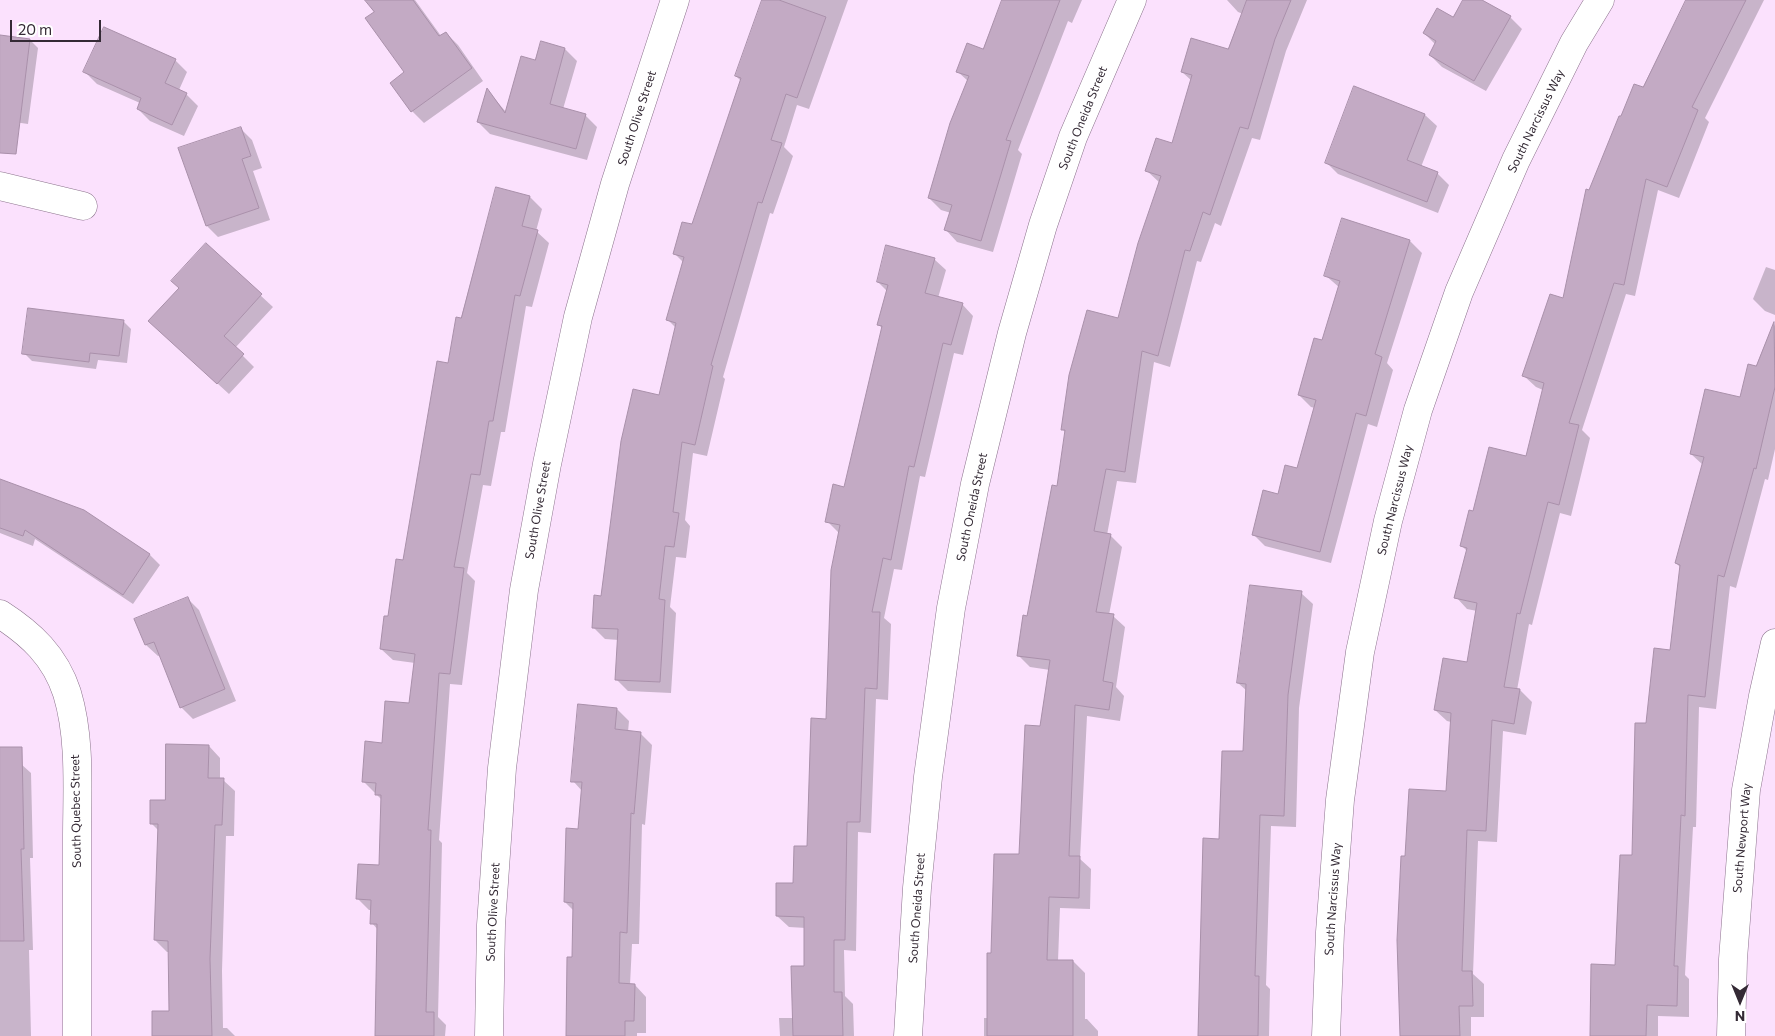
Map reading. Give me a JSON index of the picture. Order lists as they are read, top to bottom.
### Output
{
  "streets": {
    "street": [
      "South Olive Street",
      "South Oneida Street",
      "South Narcissus Way",
      "South Quebec Street",
      "South Newport Way"
    ]
  },
  "scale_bar": "20 m",
  "north": "bottom"
}
